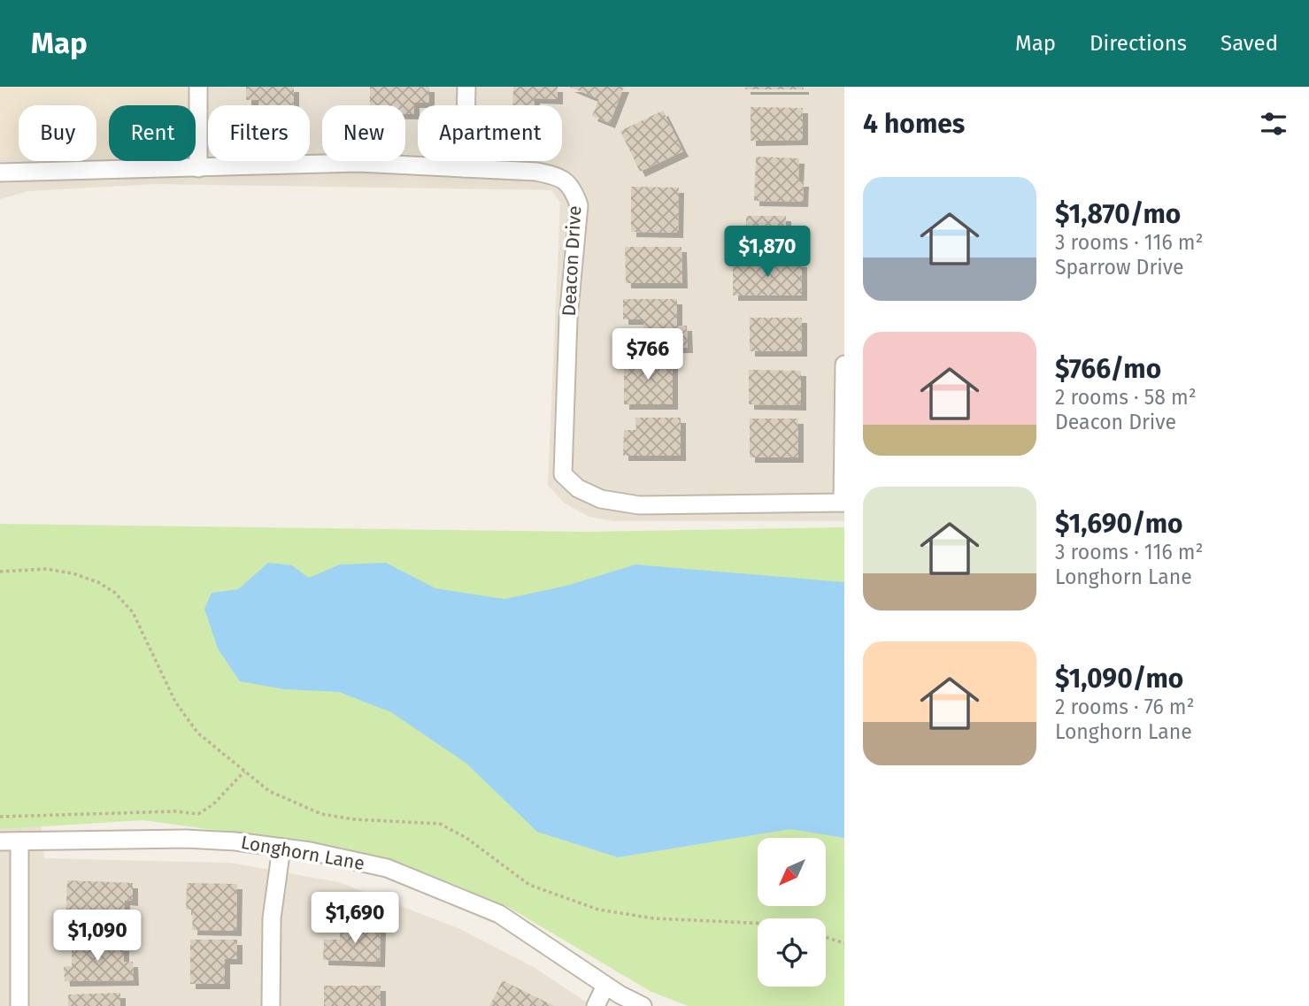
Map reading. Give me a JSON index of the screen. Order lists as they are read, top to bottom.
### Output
{
  "streets": {
    "street": ["Deacon Drive", "Longhorn Lane"]
  },
  "north": "bottom left",
  "page": {
    "header": "Map",
    "nav": ["Map", "Directions", "Saved"],
    "heading": "4 homes",
    "chip": [
      "Buy",
      "Rent",
      "Filters",
      "New",
      "Apartment"
    ],
    "list": [
      {
        "name": "$1,870/mo",
        "note": "3 rooms · 116 m² · Sparrow Drive"
      },
      {
        "name": "$766/mo",
        "note": "2 rooms · 58 m² · Deacon Drive"
      },
      {
        "name": "$1,690/mo",
        "note": "3 rooms · 116 m² · Longhorn Lane"
      },
      {
        "name": "$1,090/mo",
        "note": "2 rooms · 76 m² · Longhorn Lane"
      }
    ],
    "price": [
      "$1,870",
      "$766",
      "$1,690",
      "$1,090"
    ]
  }
}
